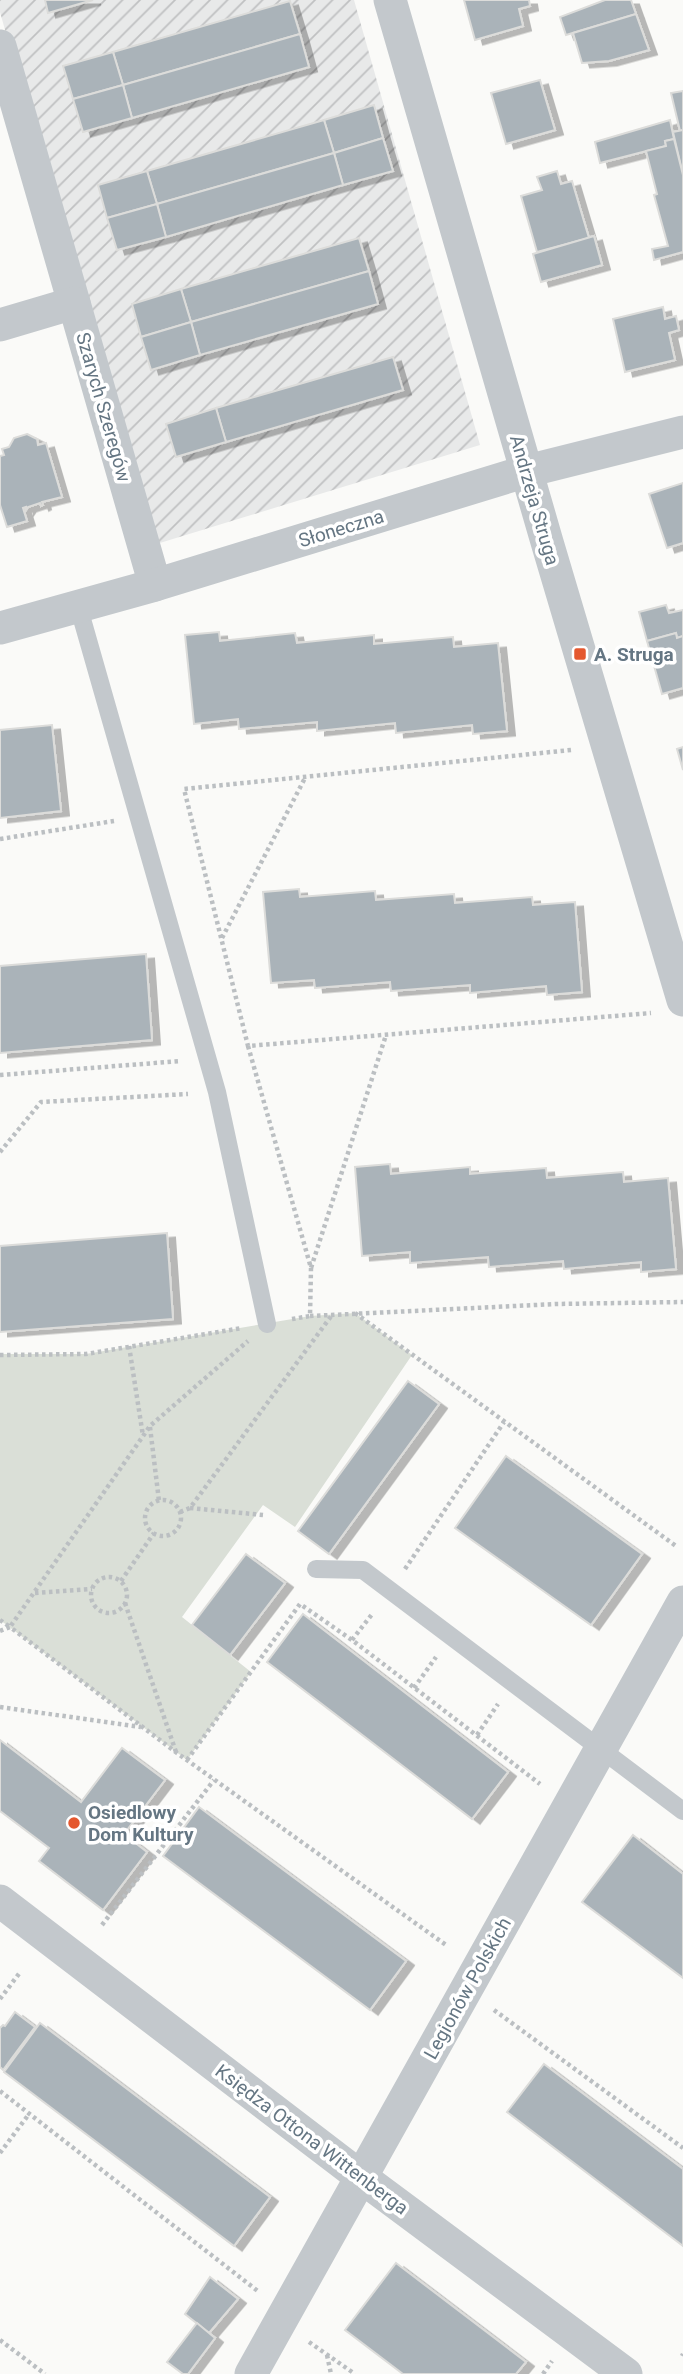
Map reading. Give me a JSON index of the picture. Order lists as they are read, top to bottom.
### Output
{
  "streets": {
    "street": [
      "Szarych Szeregów",
      "Andrzeja Struga",
      "Słoneczna",
      "Legionów Polskich",
      "Księdza Ottona Wittenberga"
    ]
  },
  "crossings": [
    ["Szarych Szeregów", "Słoneczna"],
    ["Andrzeja Struga", "Słoneczna"],
    ["Legionów Polskich", "Księdza Ottona Wittenberga"]
  ],
  "places": {
    "transit": ["A. Struga"],
    "other": ["Osiedlowy Dom Kultury"]
  }
}
